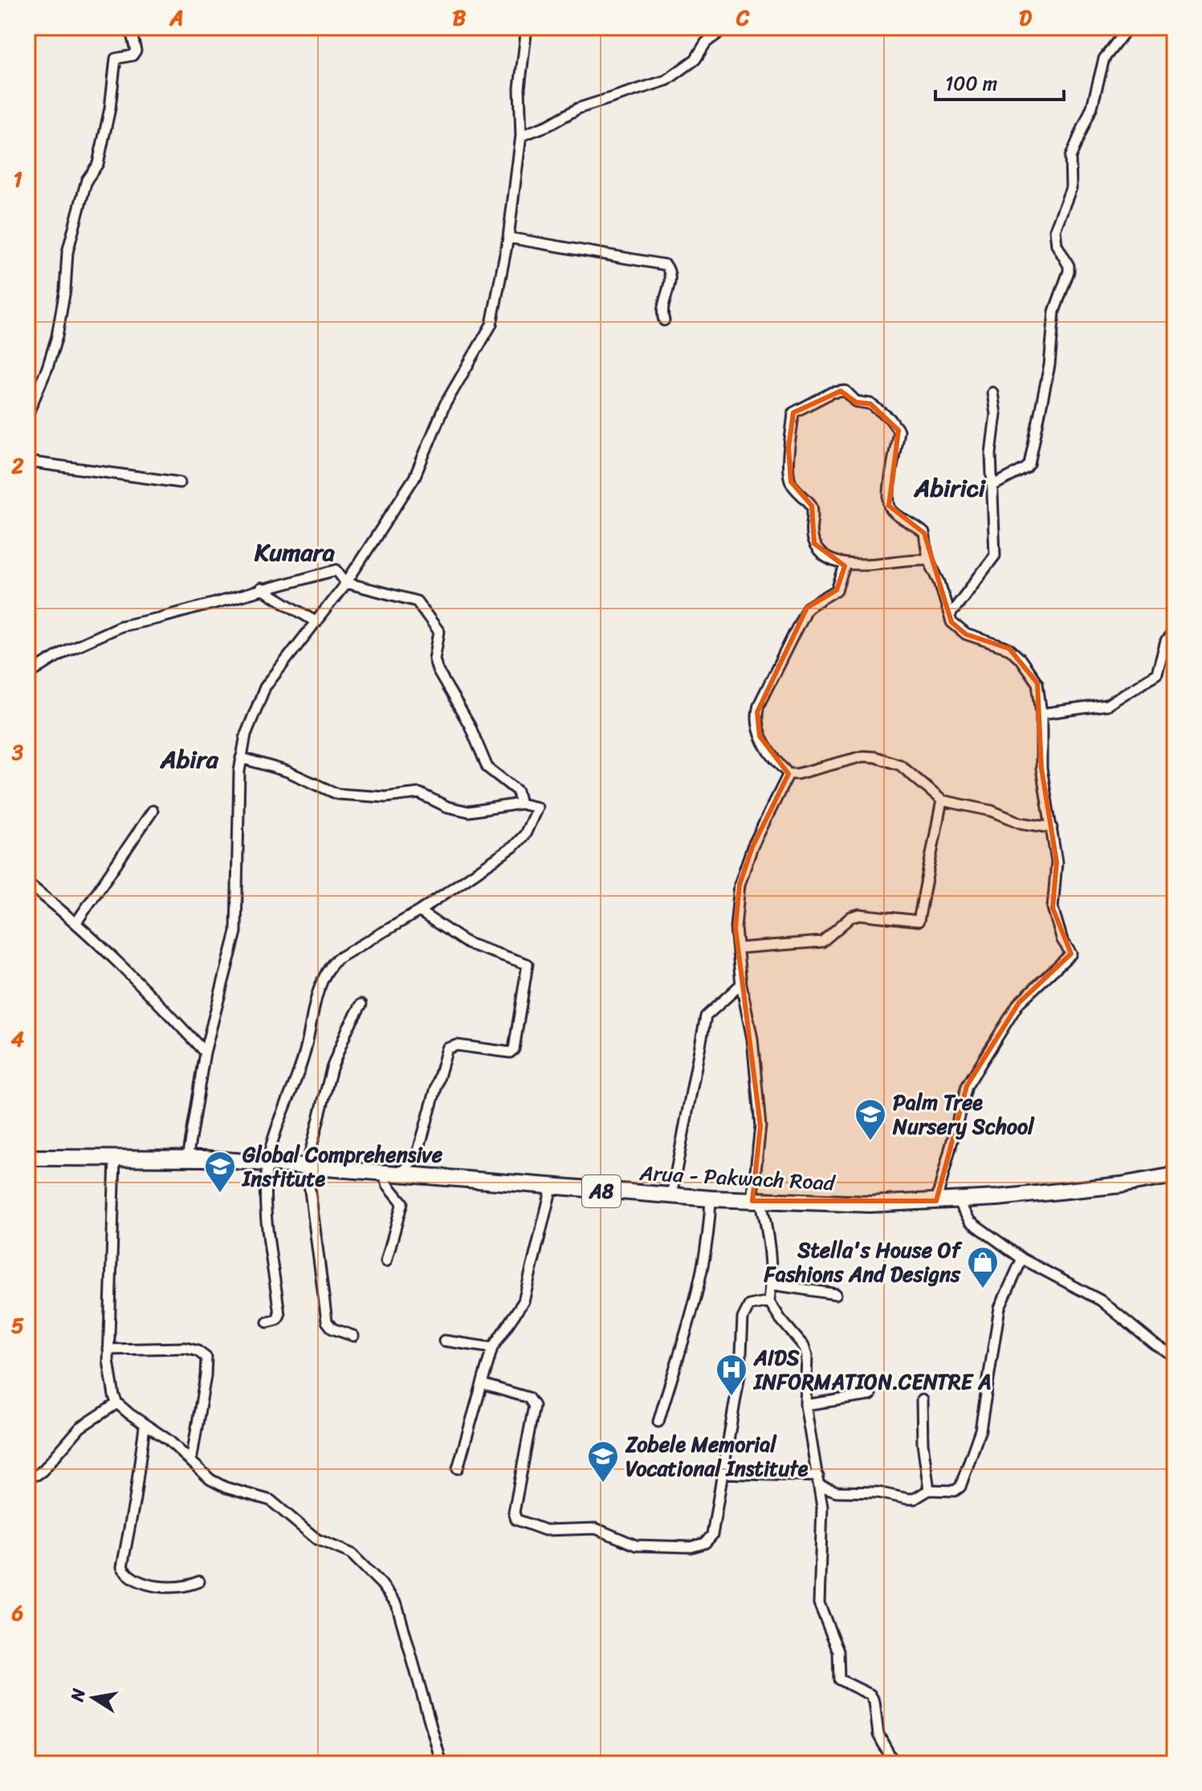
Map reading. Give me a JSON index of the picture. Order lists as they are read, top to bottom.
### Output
{
  "streets": {
    "main road": ["Arua - Pakwach Road", "A8"]
  },
  "districts": ["Abirici", "Kumara", "Abira"],
  "places": {
    "school or university": ["Palm Tree Nursery School", "Global Comprehensive Institute", "Zobele Memorial Vocational Institute"],
    "shop": ["Stella's House Of Fashions And Designs"],
    "hospital": ["AIDS INFORMATION.CENTRE A"]
  },
  "scale_bar": "100 m",
  "north": "left",
  "grid": {
    "columns": [
      "A",
      "B",
      "C",
      "D"
    ],
    "rows": [
      "1",
      "2",
      "3",
      "4",
      "5",
      "6"
    ]
  }
}
